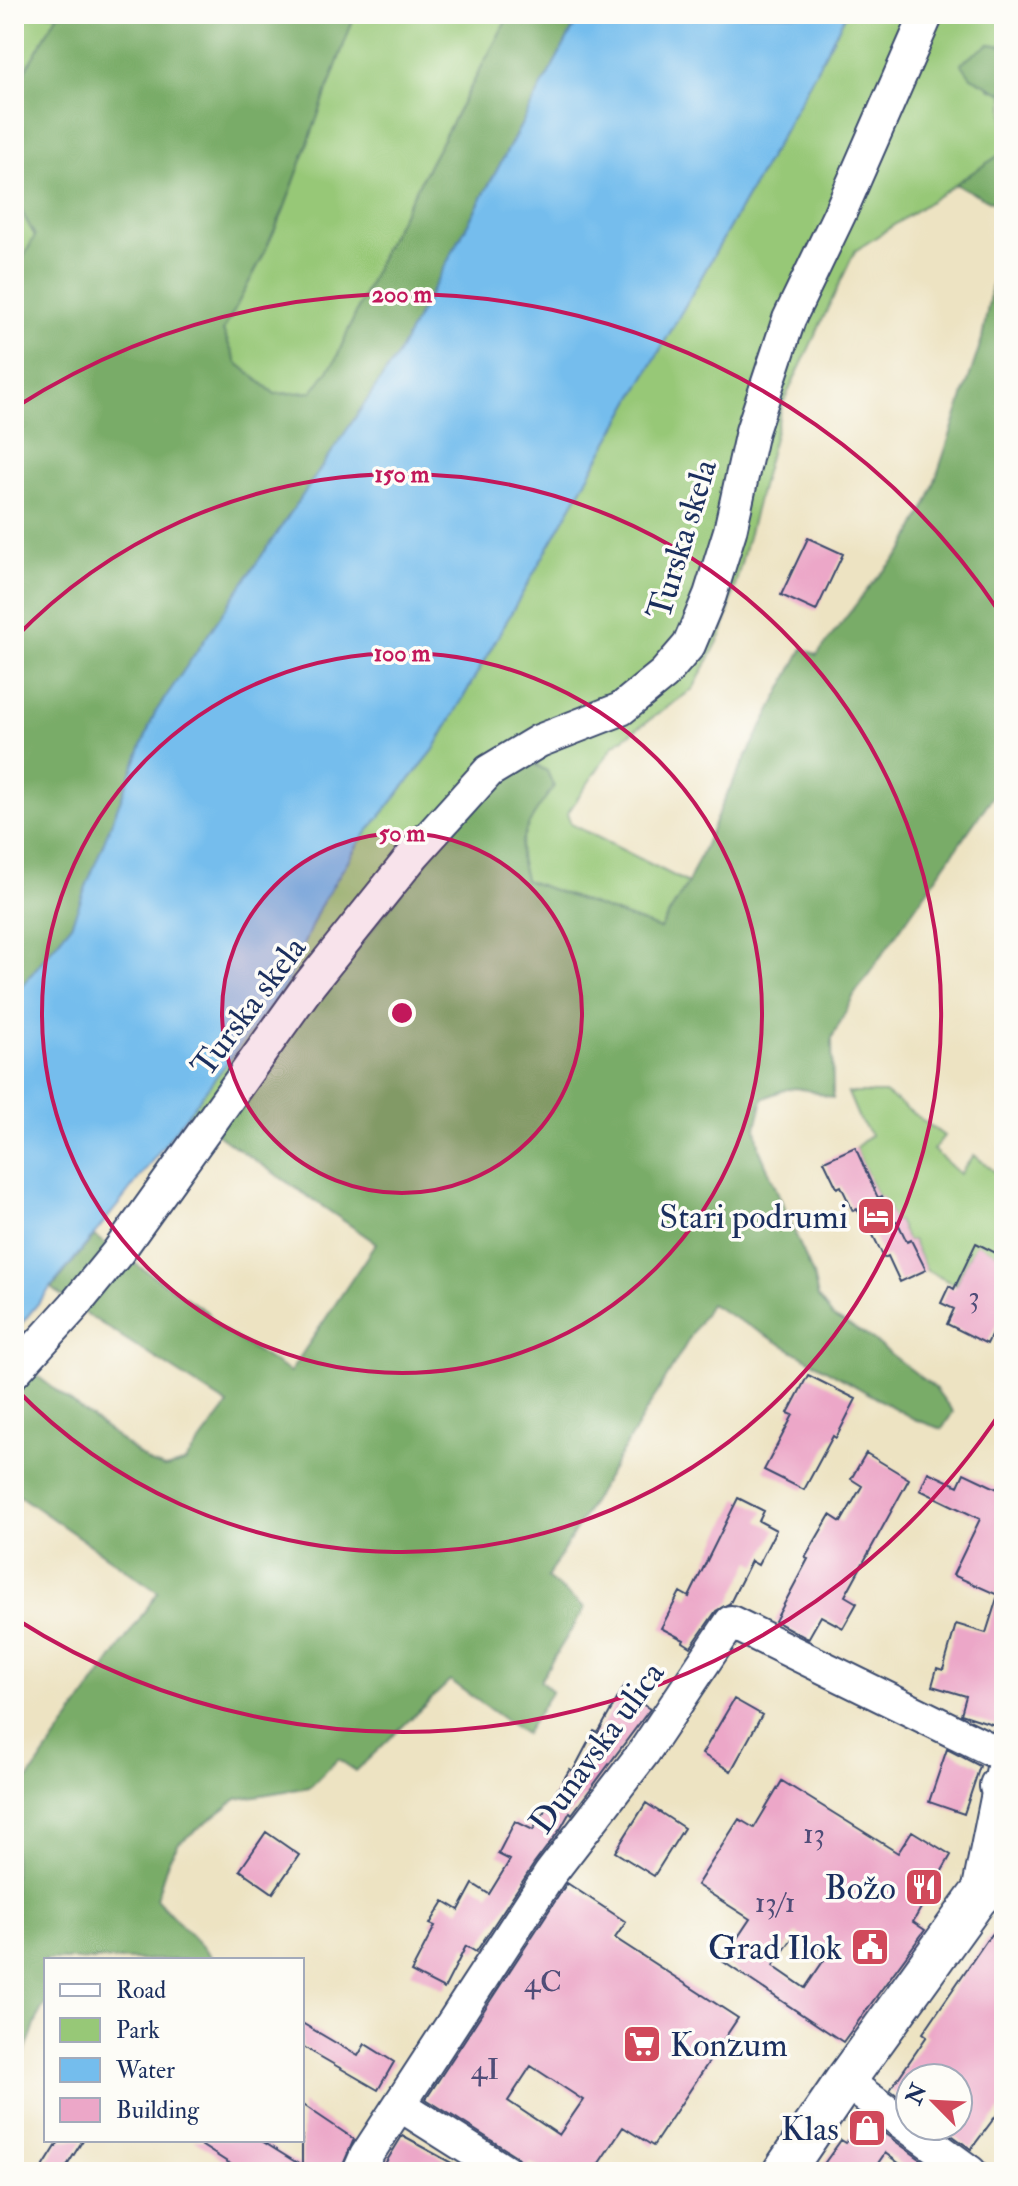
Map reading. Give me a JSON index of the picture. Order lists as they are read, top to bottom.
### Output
{
  "streets": {
    "street": ["Turska skela", "Dunavska ulica"]
  },
  "places": {
    "hotel": ["Stari podrumi"],
    "restaurant": ["Božo"],
    "public building": ["Grad Ilok"],
    "supermarket": ["Konzum"],
    "shop": ["Klas"]
  },
  "house_numbers": [
    "3",
    "13",
    "13/1",
    "4C",
    "4I"
  ],
  "legend": [
    "Road",
    "Park",
    "Water",
    "Building"
  ],
  "north": "top left",
  "rings": [
    "200 m",
    "150 m",
    "100 m",
    "50 m"
  ]
}
